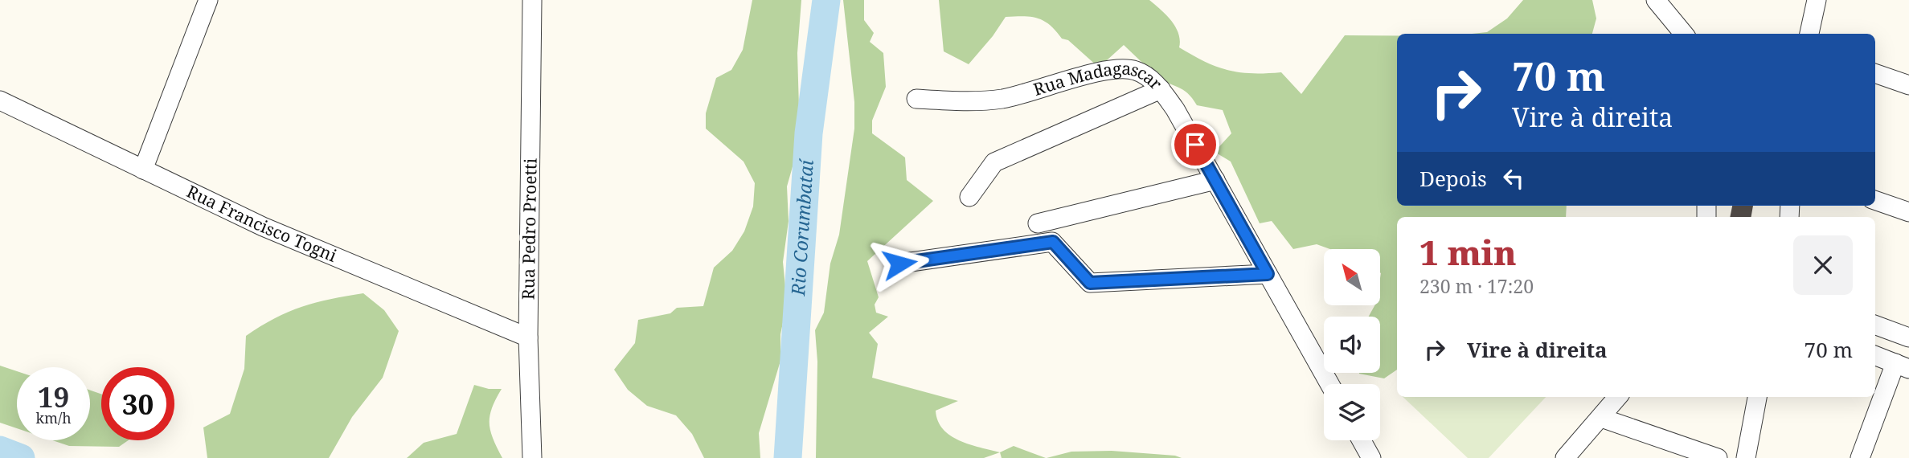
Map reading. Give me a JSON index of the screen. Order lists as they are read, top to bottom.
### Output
{
  "streets": {
    "street": ["Rua Madagascar", "Rua Francisco Togni", "Rua Pedro Proetti"]
  },
  "crossings": [
    ["Rua Francisco Togni", "Rua Pedro Proetti"]
  ],
  "water": ["Rio Corumbataí"],
  "north": "top left",
  "page": {
    "turn": ["70 m", "Vire à direita"],
    "then": "Depois",
    "heading": ["1 min", "230 m · 17:20"],
    "list": [
      {
        "name": "Vire à direita",
        "value": "70 m"
      }
    ],
    "speed": "19 km/h",
    "limit": "30"
  }
}
